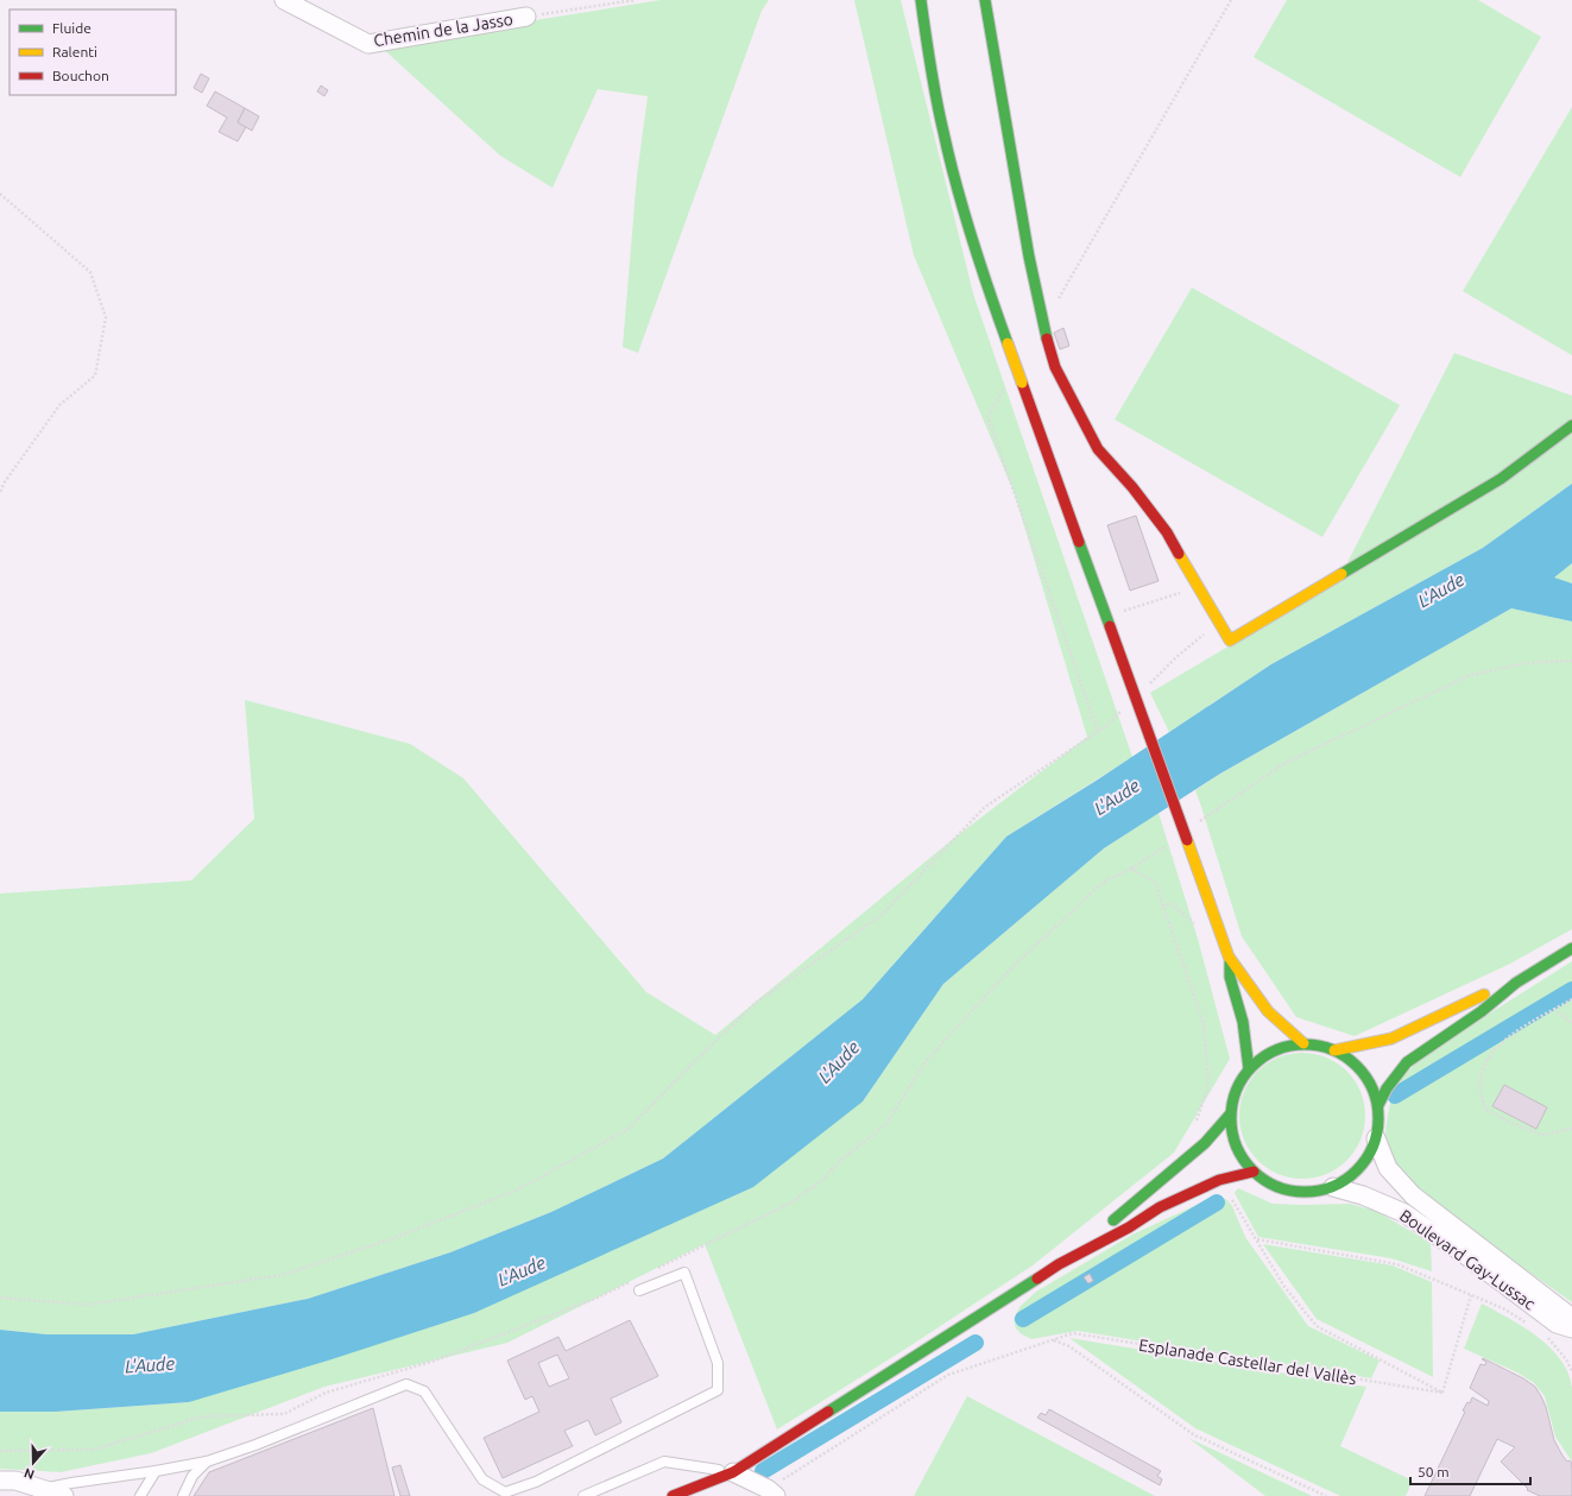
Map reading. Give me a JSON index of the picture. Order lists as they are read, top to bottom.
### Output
{
  "streets": {
    "street": ["Chemin de la Jasso", "Boulevard Gay-Lussac"],
    "path": ["Esplanade Castellar del Vallès"]
  },
  "water": ["L'Aude"],
  "legend": ["Fluide", "Ralenti", "Bouchon"],
  "scale_bar": "50 m",
  "north": "bottom"
}
